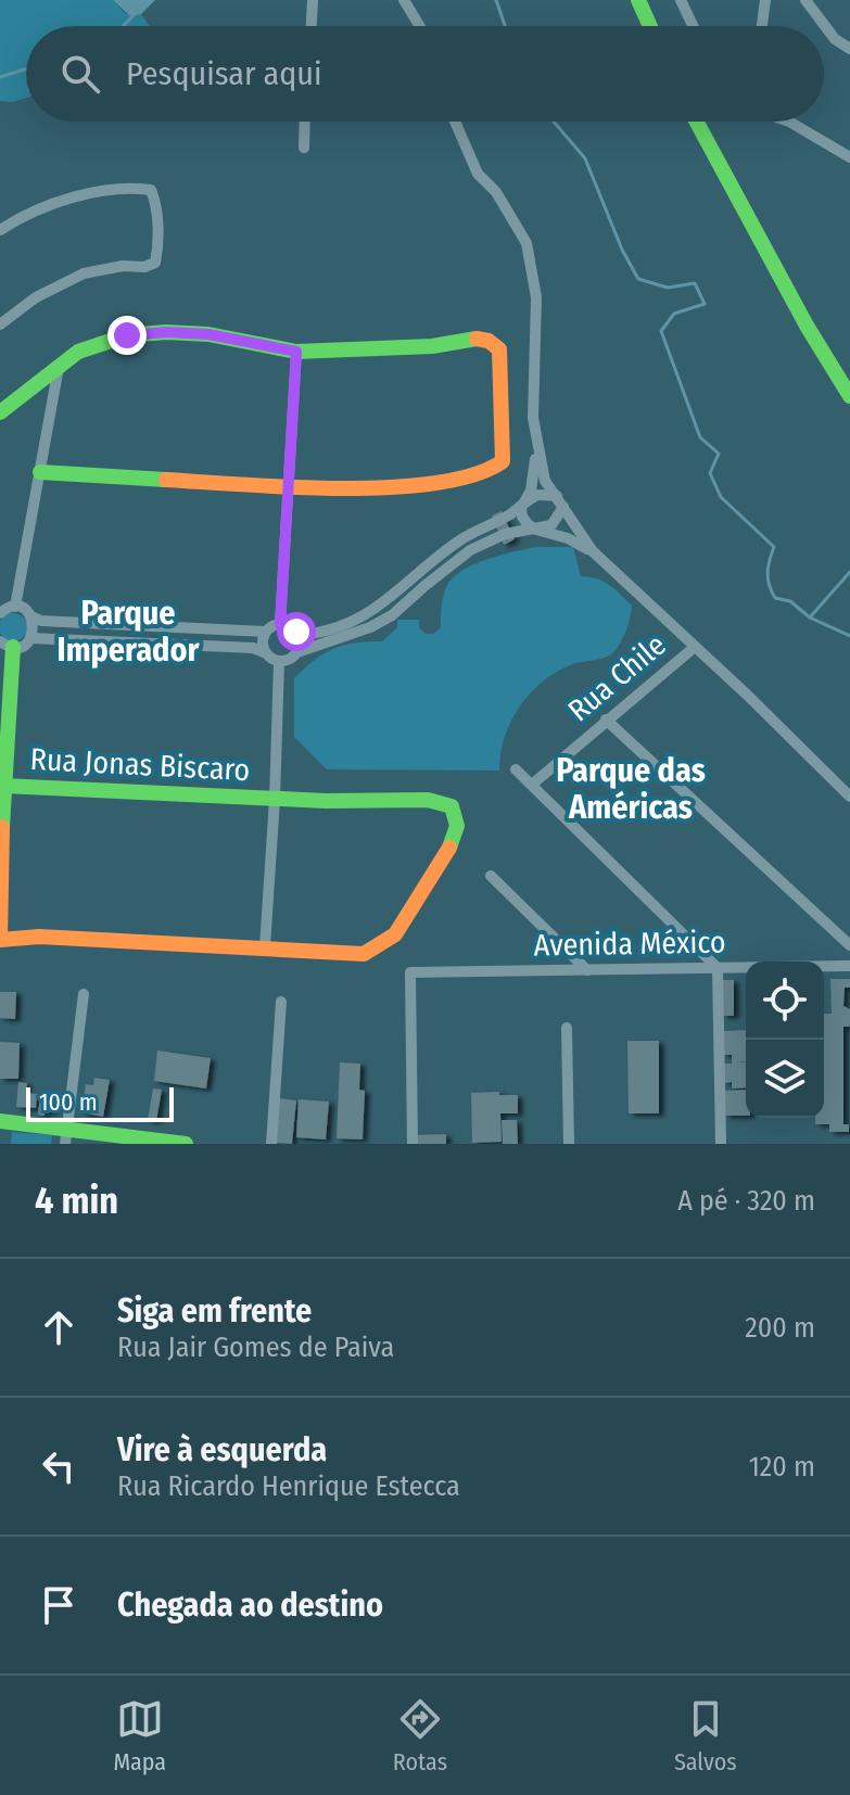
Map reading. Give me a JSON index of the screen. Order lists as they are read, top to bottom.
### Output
{
  "streets": {
    "street": ["Rua Chile", "Rua Jonas Biscaro", "Avenida México"]
  },
  "districts": ["Parque Imperador", "Parque das Américas"],
  "scale_bar": "100 m",
  "page": {
    "search": "Pesquisar aqui",
    "scale": "100 m",
    "heading": ["4 min", "A pé · 320 m"],
    "list": [
      ["Siga em frente", "Rua Jair Gomes de Paiva", "200 m"],
      ["Vire à esquerda", "Rua Ricardo Henrique Estecca", "120 m"],
      "Chegada ao destino"
    ],
    "nav": ["Mapa", "Rotas", "Salvos"]
  }
}
